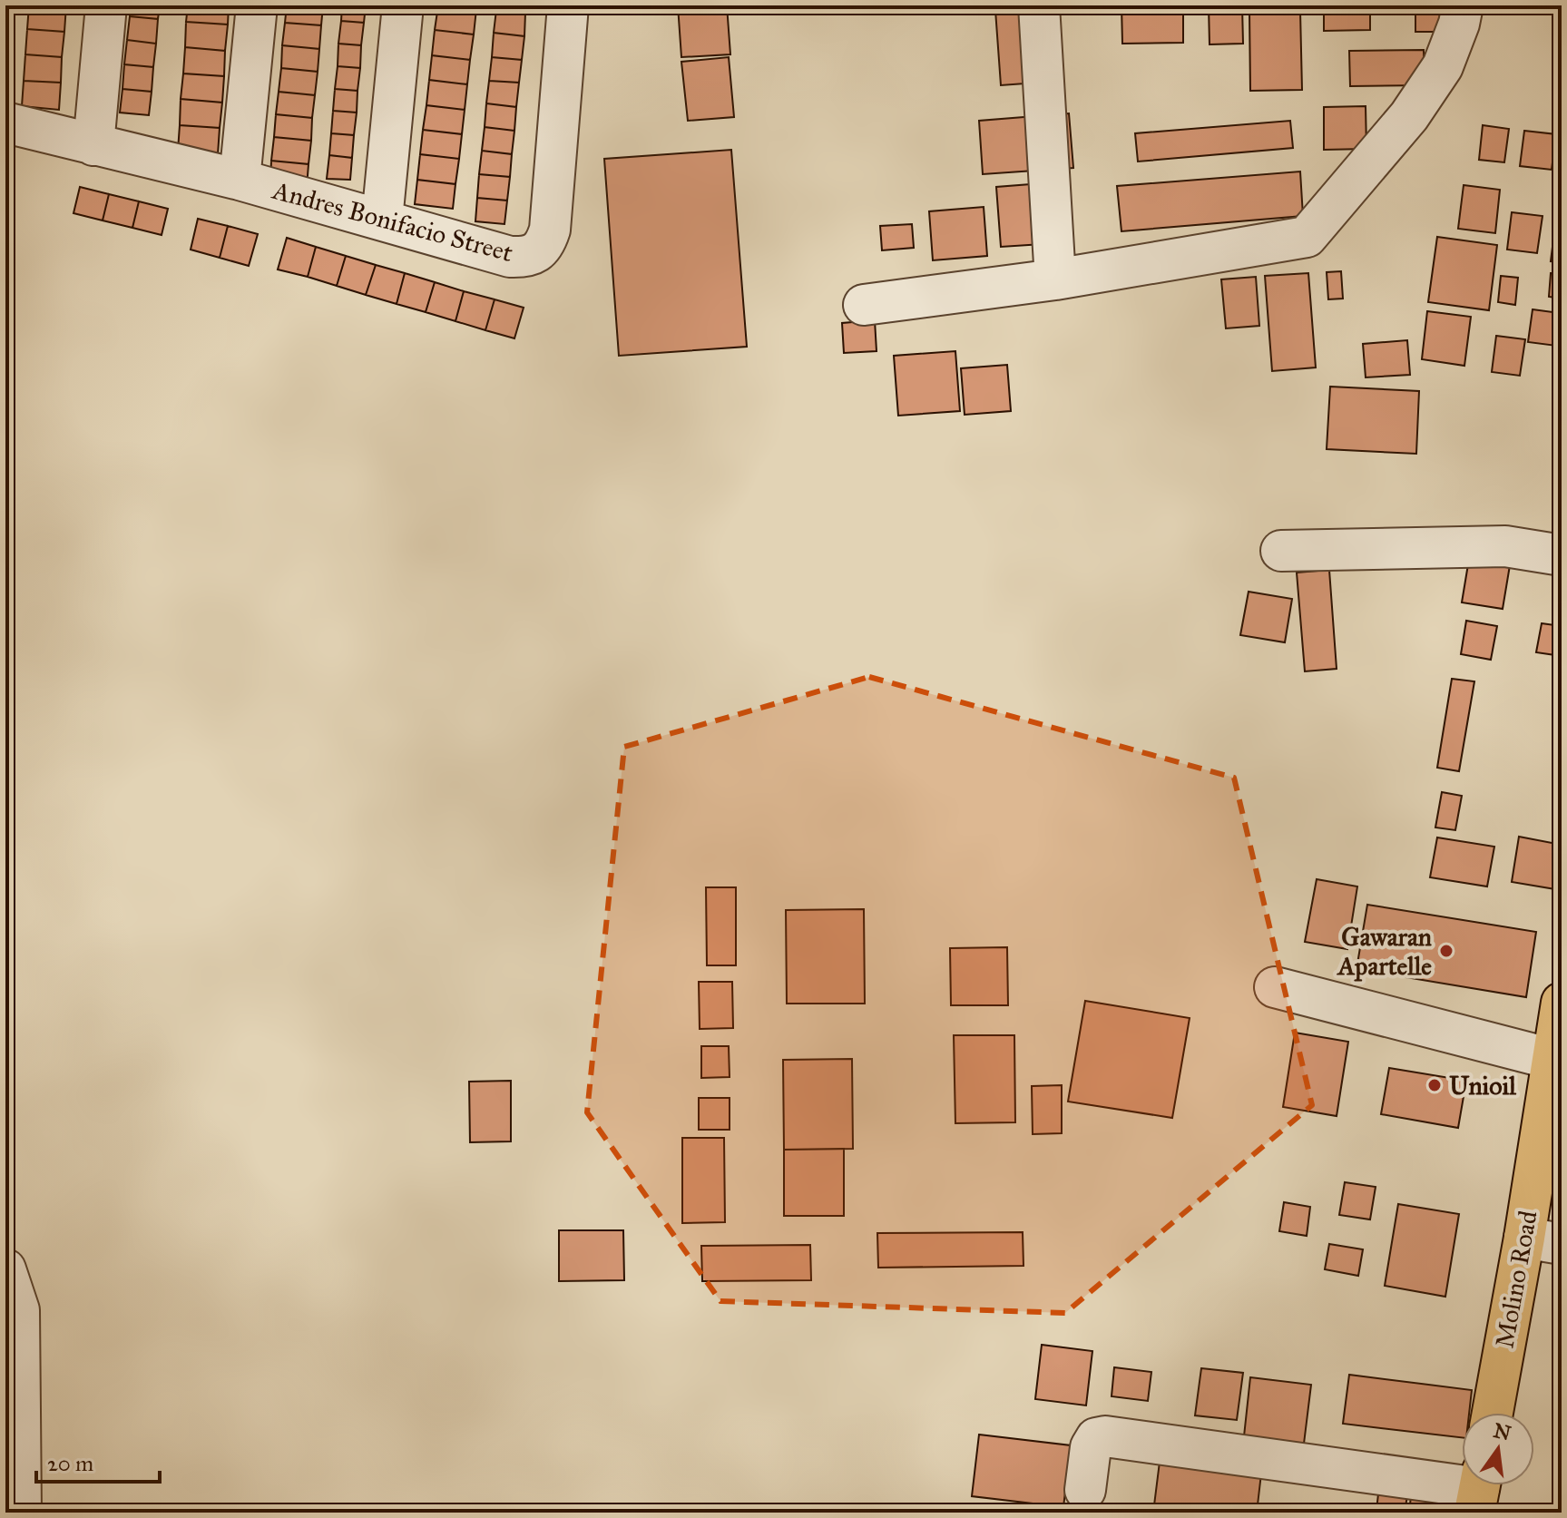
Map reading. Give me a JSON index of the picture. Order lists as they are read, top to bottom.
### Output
{
  "streets": {
    "main road": ["Molino Road"],
    "street": ["Andres Bonifacio Street"]
  },
  "places": ["Gawaran Apartelle", "Unioil"],
  "scale_bar": "20 m",
  "north": "top"
}
